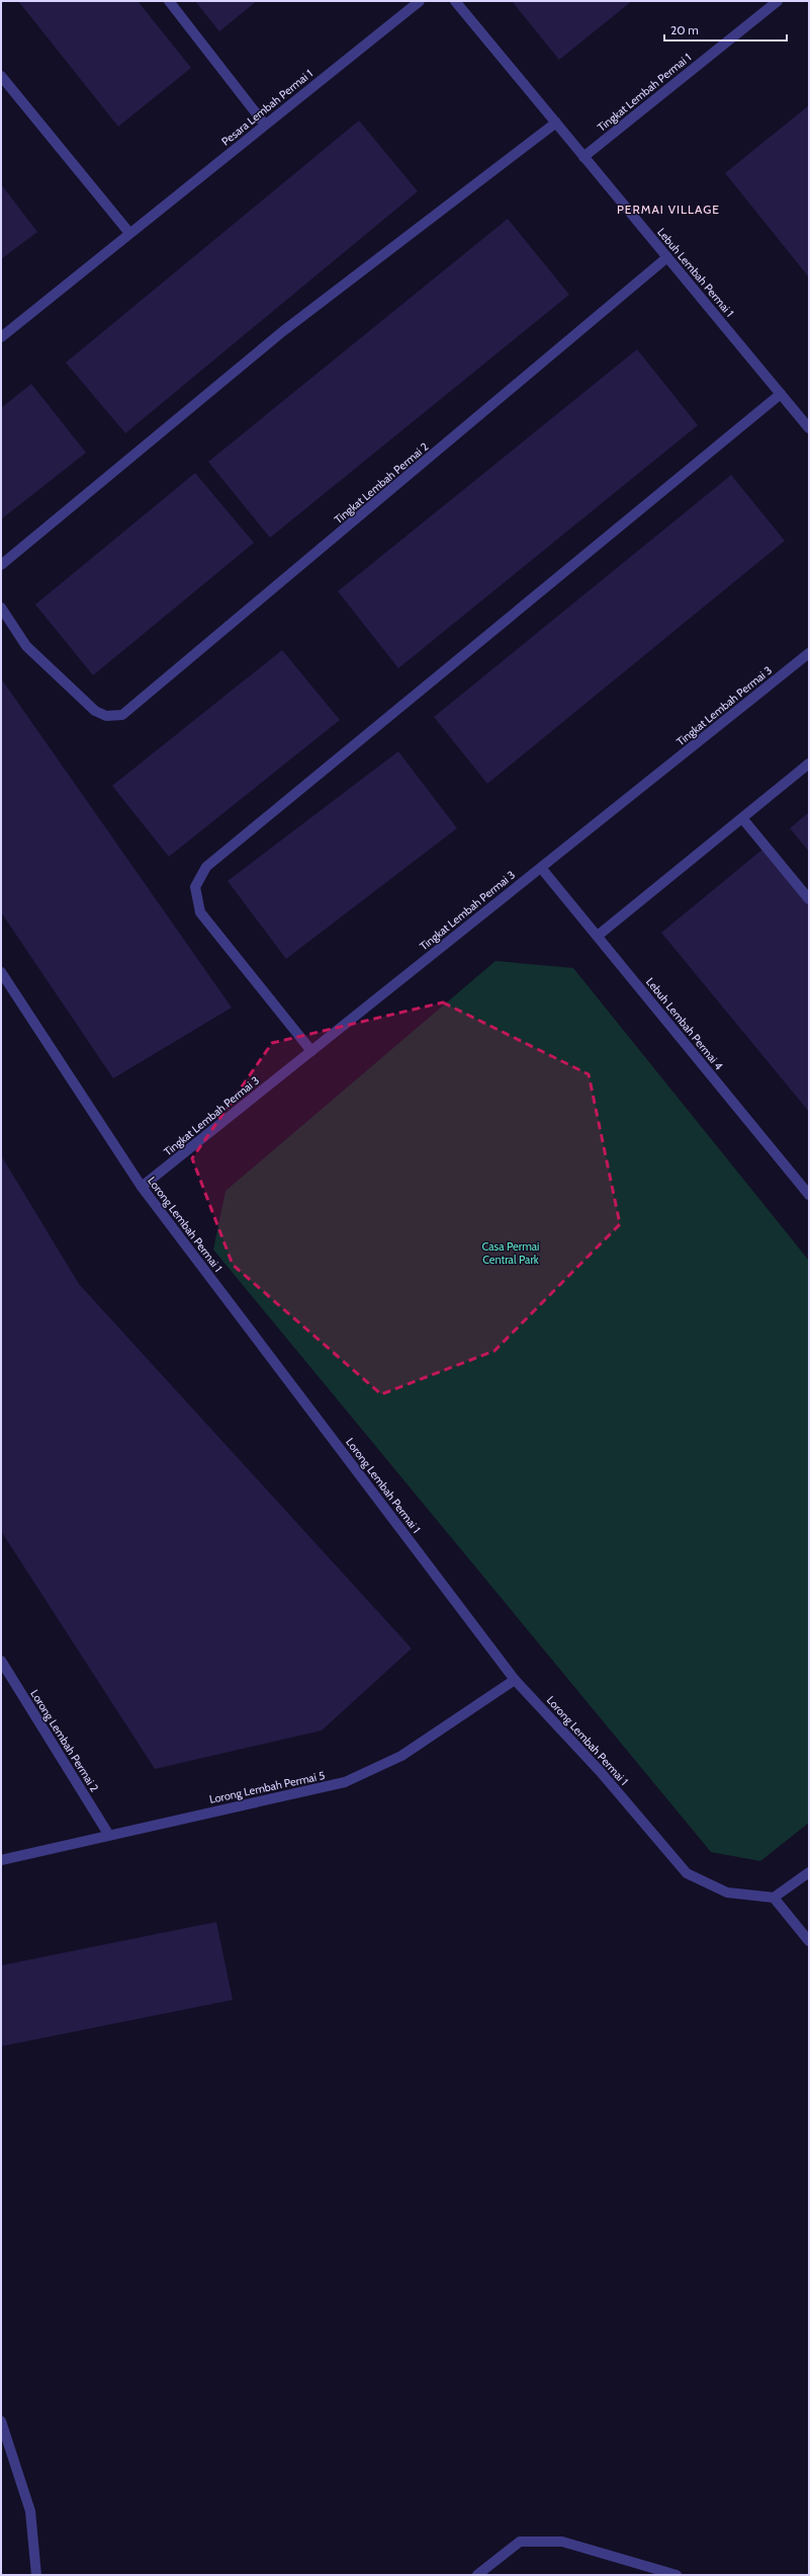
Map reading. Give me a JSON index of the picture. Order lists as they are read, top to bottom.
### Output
{
  "streets": {
    "street": [
      "Tingkat Lembah Permai 1",
      "Pesara Lembah Permai 1",
      "Lebuh Lembah Permai 1",
      "Tingkat Lembah Permai 2",
      "Tingkat Lembah Permai 3",
      "Lebuh Lembah Permai 4",
      "Lorong Lembah Permai 1",
      "Lorong Lembah Permai 2",
      "Lorong Lembah Permai 5"
    ]
  },
  "crossings": [
    ["Tingkat Lembah Permai 1", "Lebuh Lembah Permai 1"],
    ["Lebuh Lembah Permai 1", "Tingkat Lembah Permai 2"],
    ["Tingkat Lembah Permai 3", "Lebuh Lembah Permai 4"],
    ["Tingkat Lembah Permai 3", "Lorong Lembah Permai 1"],
    ["Lorong Lembah Permai 1", "Lorong Lembah Permai 5"],
    ["Lorong Lembah Permai 2", "Lorong Lembah Permai 5"]
  ],
  "districts": ["PERMAI VILLAGE"],
  "parks": ["Casa Permai Central Park"],
  "scale_bar": "20 m"
}
